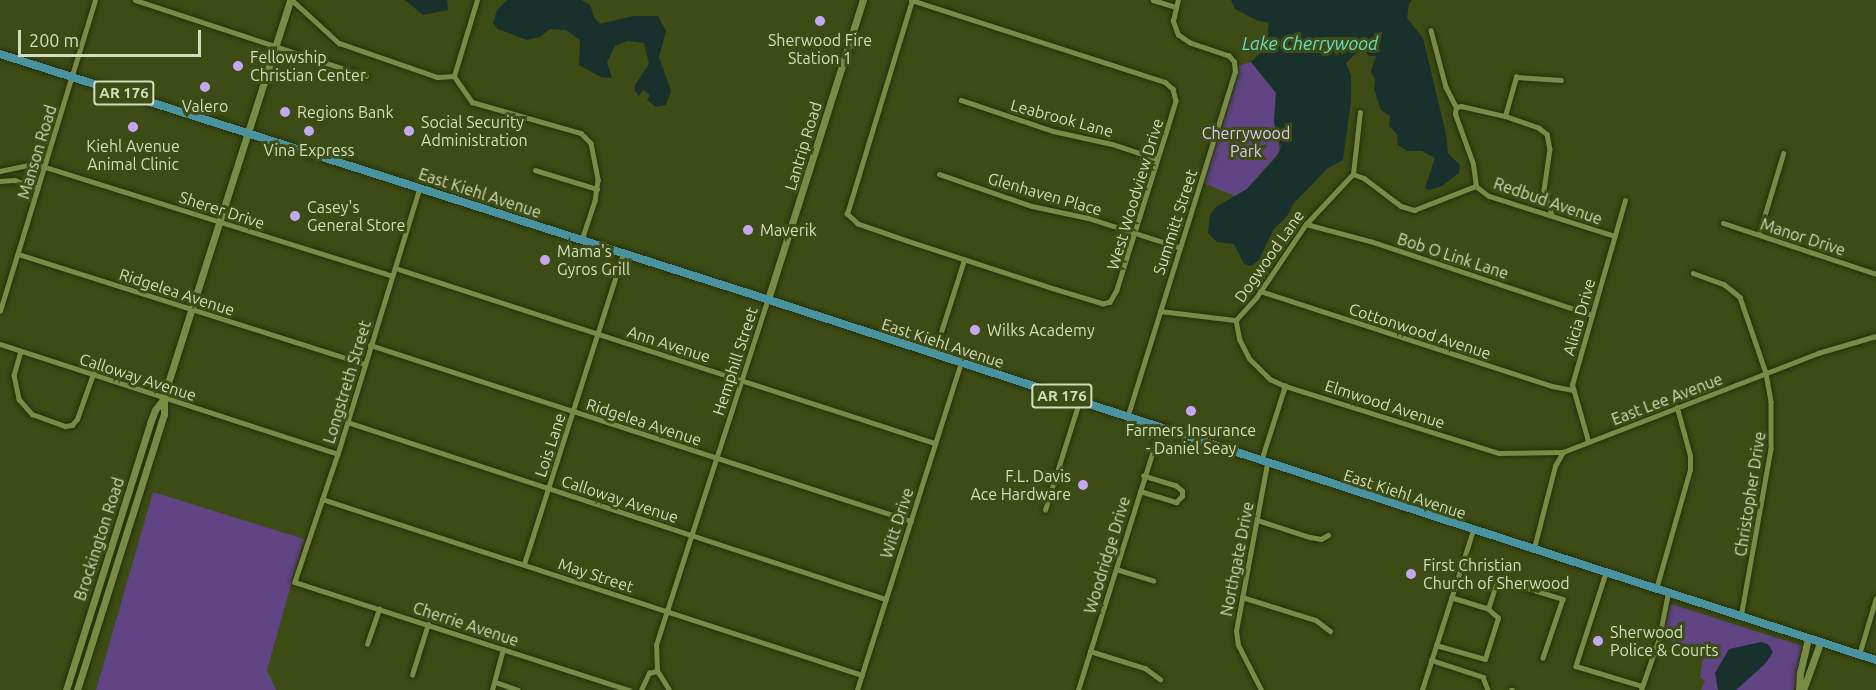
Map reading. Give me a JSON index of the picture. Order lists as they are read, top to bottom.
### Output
{
  "streets": {
    "main road": [
      "AR 176",
      "Lantrip Road",
      "East Kiehl Avenue",
      "Brockington Road"
    ],
    "street": [
      "Leabrook Lane",
      "Manson Road",
      "Glenhaven Place",
      "West Woodview Drive",
      "Redbud Avenue",
      "Sherer Drive",
      "Summitt Street",
      "Manor Drive",
      "Dogwood Lane",
      "Bob O Link Lane",
      "Ridgelea Avenue",
      "Alicia Drive",
      "Cottonwood Avenue",
      "Ann Avenue",
      "Hemphill Street",
      "Calloway Avenue",
      "Longstreth Street",
      "East Lee Avenue",
      "Elmwood Avenue",
      "Lois Lane",
      "Christopher Drive",
      "Witt Drive",
      "Woodridge Drive",
      "Northgate Drive",
      "May Street",
      "Cherrie Avenue"
    ]
  },
  "crossings": [
    ["Leabrook Lane", "West Woodview Drive"],
    ["Lantrip Road", "East Kiehl Avenue"],
    ["Lantrip Road", "Hemphill Street"],
    ["Manson Road", "East Kiehl Avenue"],
    ["Manson Road", "Sherer Drive"],
    ["Manson Road", "Ridgelea Avenue"],
    ["East Kiehl Avenue", "Summitt Street"],
    ["East Kiehl Avenue", "Hemphill Street"],
    ["East Kiehl Avenue", "Longstreth Street"],
    ["East Kiehl Avenue", "Lois Lane"],
    ["East Kiehl Avenue", "Christopher Drive"],
    ["East Kiehl Avenue", "Witt Drive"],
    ["East Kiehl Avenue", "Brockington Road"],
    ["East Kiehl Avenue", "Woodridge Drive"],
    ["East Kiehl Avenue", "Northgate Drive"],
    ["Glenhaven Place", "West Woodview Drive"],
    ["Glenhaven Place", "Summitt Street"],
    ["Redbud Avenue", "Alicia Drive"],
    ["Sherer Drive", "Longstreth Street"],
    ["Sherer Drive", "Brockington Road"],
    ["Summitt Street", "Dogwood Lane"],
    ["Dogwood Lane", "Bob O Link Lane"],
    ["Dogwood Lane", "Cottonwood Avenue"],
    ["Dogwood Lane", "Elmwood Avenue"],
    ["Bob O Link Lane", "Alicia Drive"],
    ["Ridgelea Avenue", "Hemphill Street"],
    ["Ridgelea Avenue", "Longstreth Street"],
    ["Ridgelea Avenue", "Lois Lane"],
    ["Ridgelea Avenue", "Witt Drive"],
    ["Ridgelea Avenue", "Brockington Road"],
    ["Alicia Drive", "Cottonwood Avenue"],
    ["Ann Avenue", "Hemphill Street"],
    ["Ann Avenue", "Longstreth Street"],
    ["Ann Avenue", "Lois Lane"],
    ["Ann Avenue", "Witt Drive"],
    ["Hemphill Street", "Calloway Avenue"],
    ["Hemphill Street", "May Street"],
    ["Calloway Avenue", "Longstreth Street"],
    ["Calloway Avenue", "Lois Lane"],
    ["Calloway Avenue", "Witt Drive"],
    ["Calloway Avenue", "Brockington Road"],
    ["Longstreth Street", "May Street"],
    ["Longstreth Street", "Cherrie Avenue"],
    ["East Lee Avenue", "Elmwood Avenue"],
    ["East Lee Avenue", "Christopher Drive"],
    ["Elmwood Avenue", "Northgate Drive"],
    ["Lois Lane", "May Street"],
    ["Witt Drive", "May Street"]
  ],
  "water": ["Lake Cherrywood"],
  "parks": ["Cherrywood Park"],
  "places": [
    "Sherwood Fire Station 1",
    "Fellowship Christian Center",
    "Valero",
    "Regions Bank",
    "Kiehl Avenue Animal Clinic",
    "Vina Express",
    "Social Security Administration",
    "Casey's General Store",
    "Maverik",
    "Mama's Gyros Grill",
    "Wilks Academy",
    "Farmers Insurance - Daniel Seay",
    "F.L. Davis Ace Hardware",
    "First Christian Church of Sherwood",
    "Sherwood Police & Courts"
  ],
  "scale_bar": "200 m"
}
